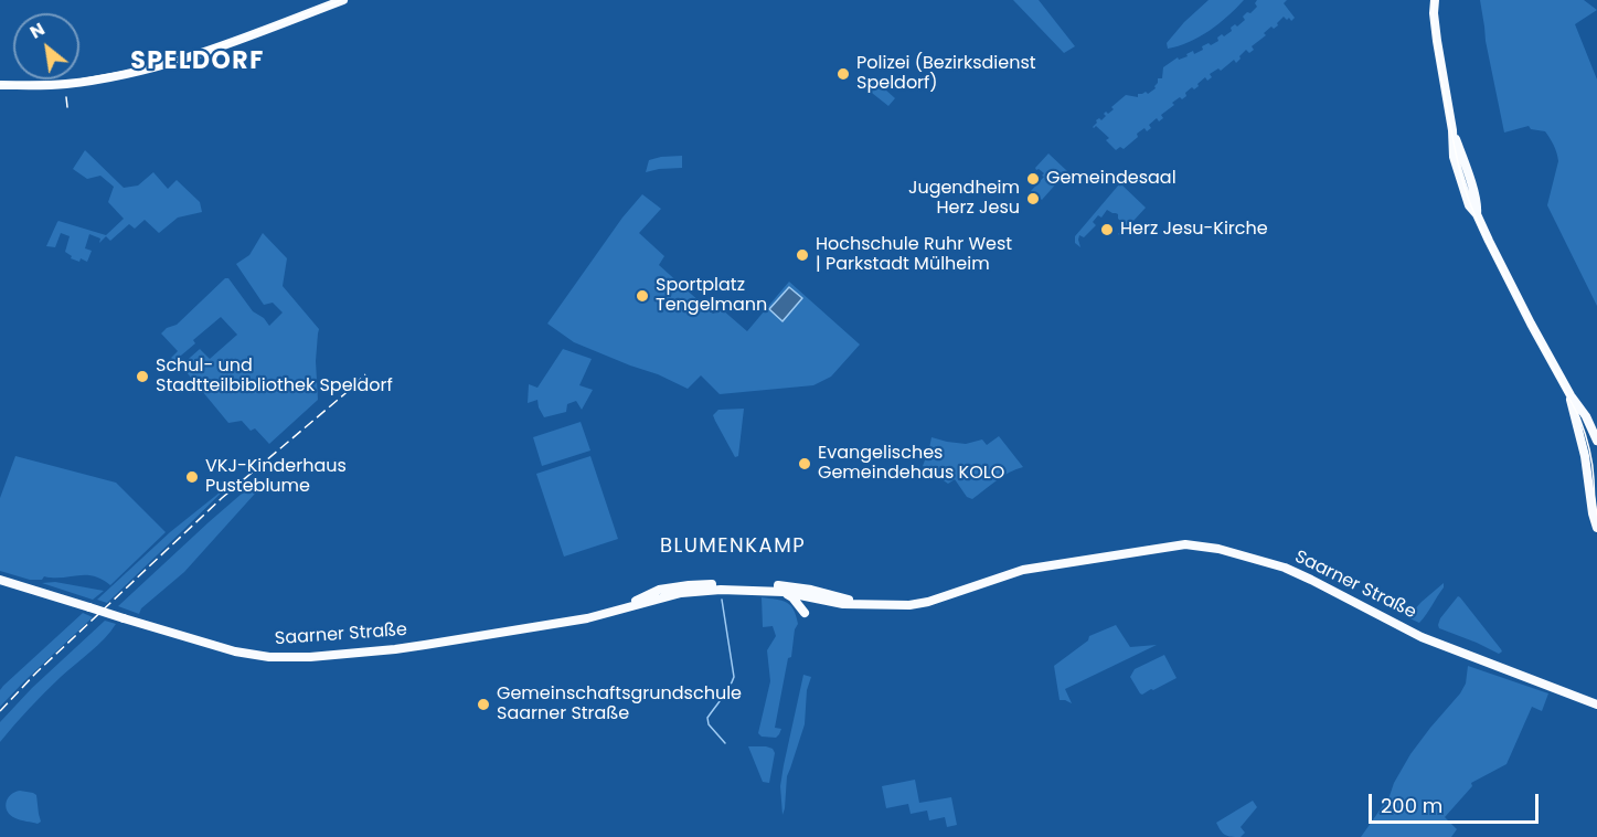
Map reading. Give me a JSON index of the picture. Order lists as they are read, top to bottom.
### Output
{
  "streets": {
    "main road": ["Saarner Straße"]
  },
  "districts": ["SPELDORF", "BLUMENKAMP"],
  "places": [
    "Polizei (Bezirksdienst Speldorf)",
    "Gemeindesaal",
    "Jugendheim Herz Jesu",
    "Herz Jesu-Kirche",
    "Hochschule Ruhr West | Parkstadt Mülheim",
    "Sportplatz Tengelmann",
    "Schul- und Stadtteilbibliothek Speldorf",
    "Evangelisches Gemeindehaus KOLO",
    "VKJ-Kinderhaus Pusteblume",
    "Gemeinschaftsgrundschule Saarner Straße"
  ],
  "scale_bar": "200 m",
  "north": "top left"
}
